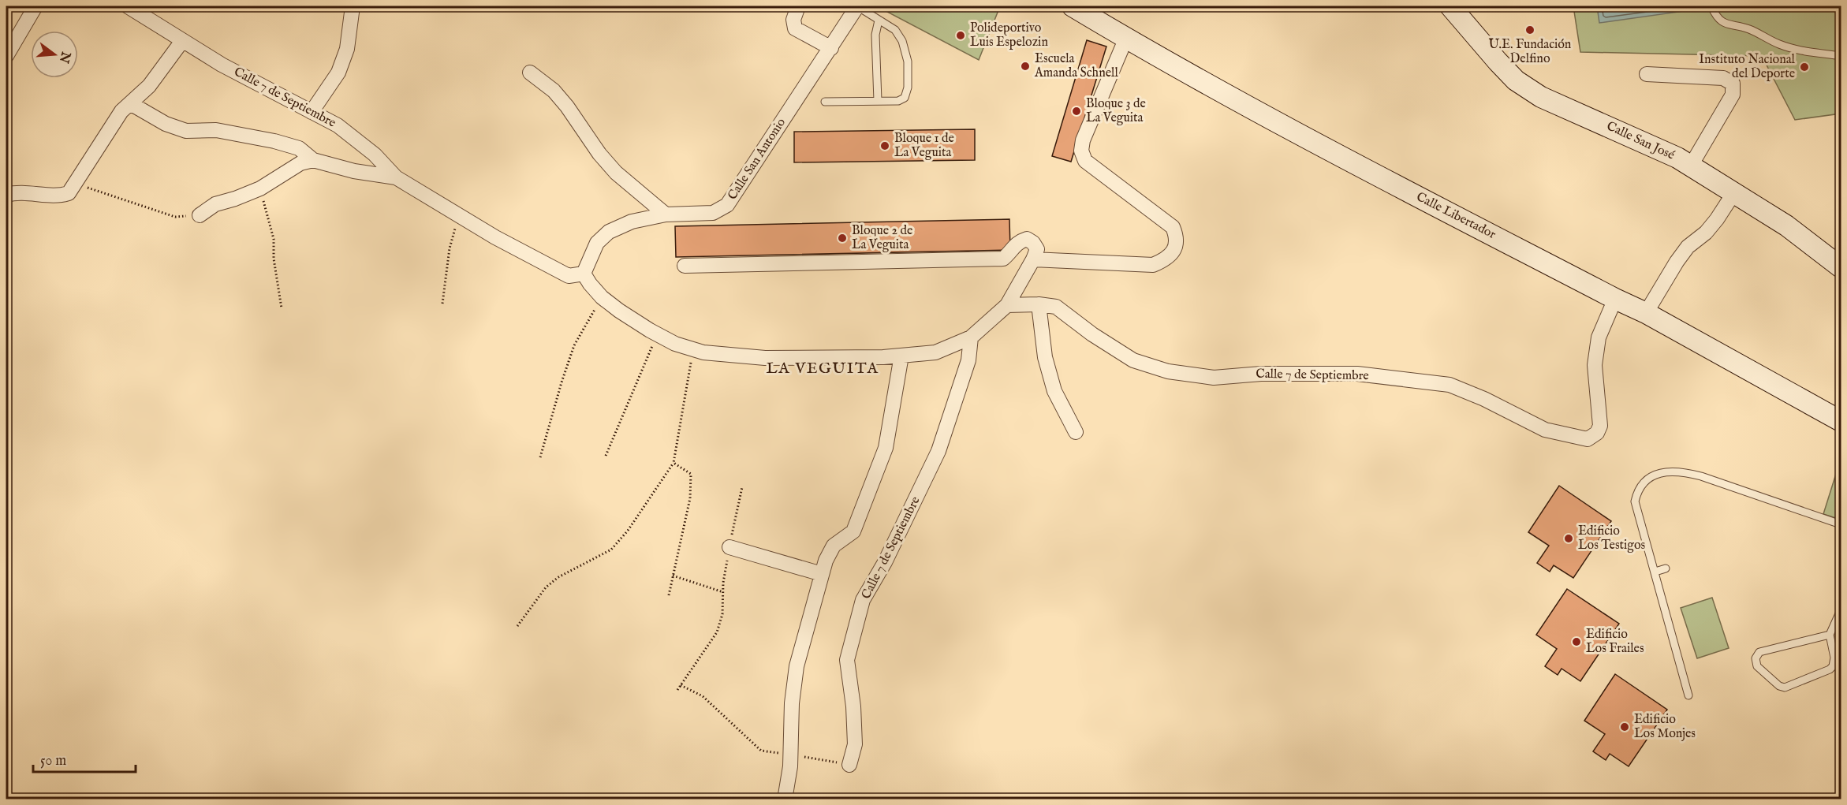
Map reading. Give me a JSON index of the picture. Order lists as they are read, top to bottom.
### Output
{
  "streets": {
    "street": [
      "Calle 7 de Septiembre",
      "Calle San José",
      "Calle San Antonio",
      "Calle Libertador"
    ]
  },
  "crossings": [
    ["Calle 7 de Septiembre", "Calle San Antonio"],
    ["Calle 7 de Septiembre", "Calle Libertador"]
  ],
  "districts": ["LA VEGUITA"],
  "places": [
    "U.E. Fundación Delfino",
    "Polideportivo Luis Espelozin",
    "Escuela Amanda Schnell",
    "Instituto Nacional del Deporte",
    "Bloque 3 de La Veguita",
    "Bloque 1 de La Veguita",
    "Bloque 2 de La Veguita",
    "Edificio Los Testigos",
    "Edificio Los Frailes",
    "Edificio Los Monjes"
  ],
  "scale_bar": "50 m",
  "north": "right"
}
